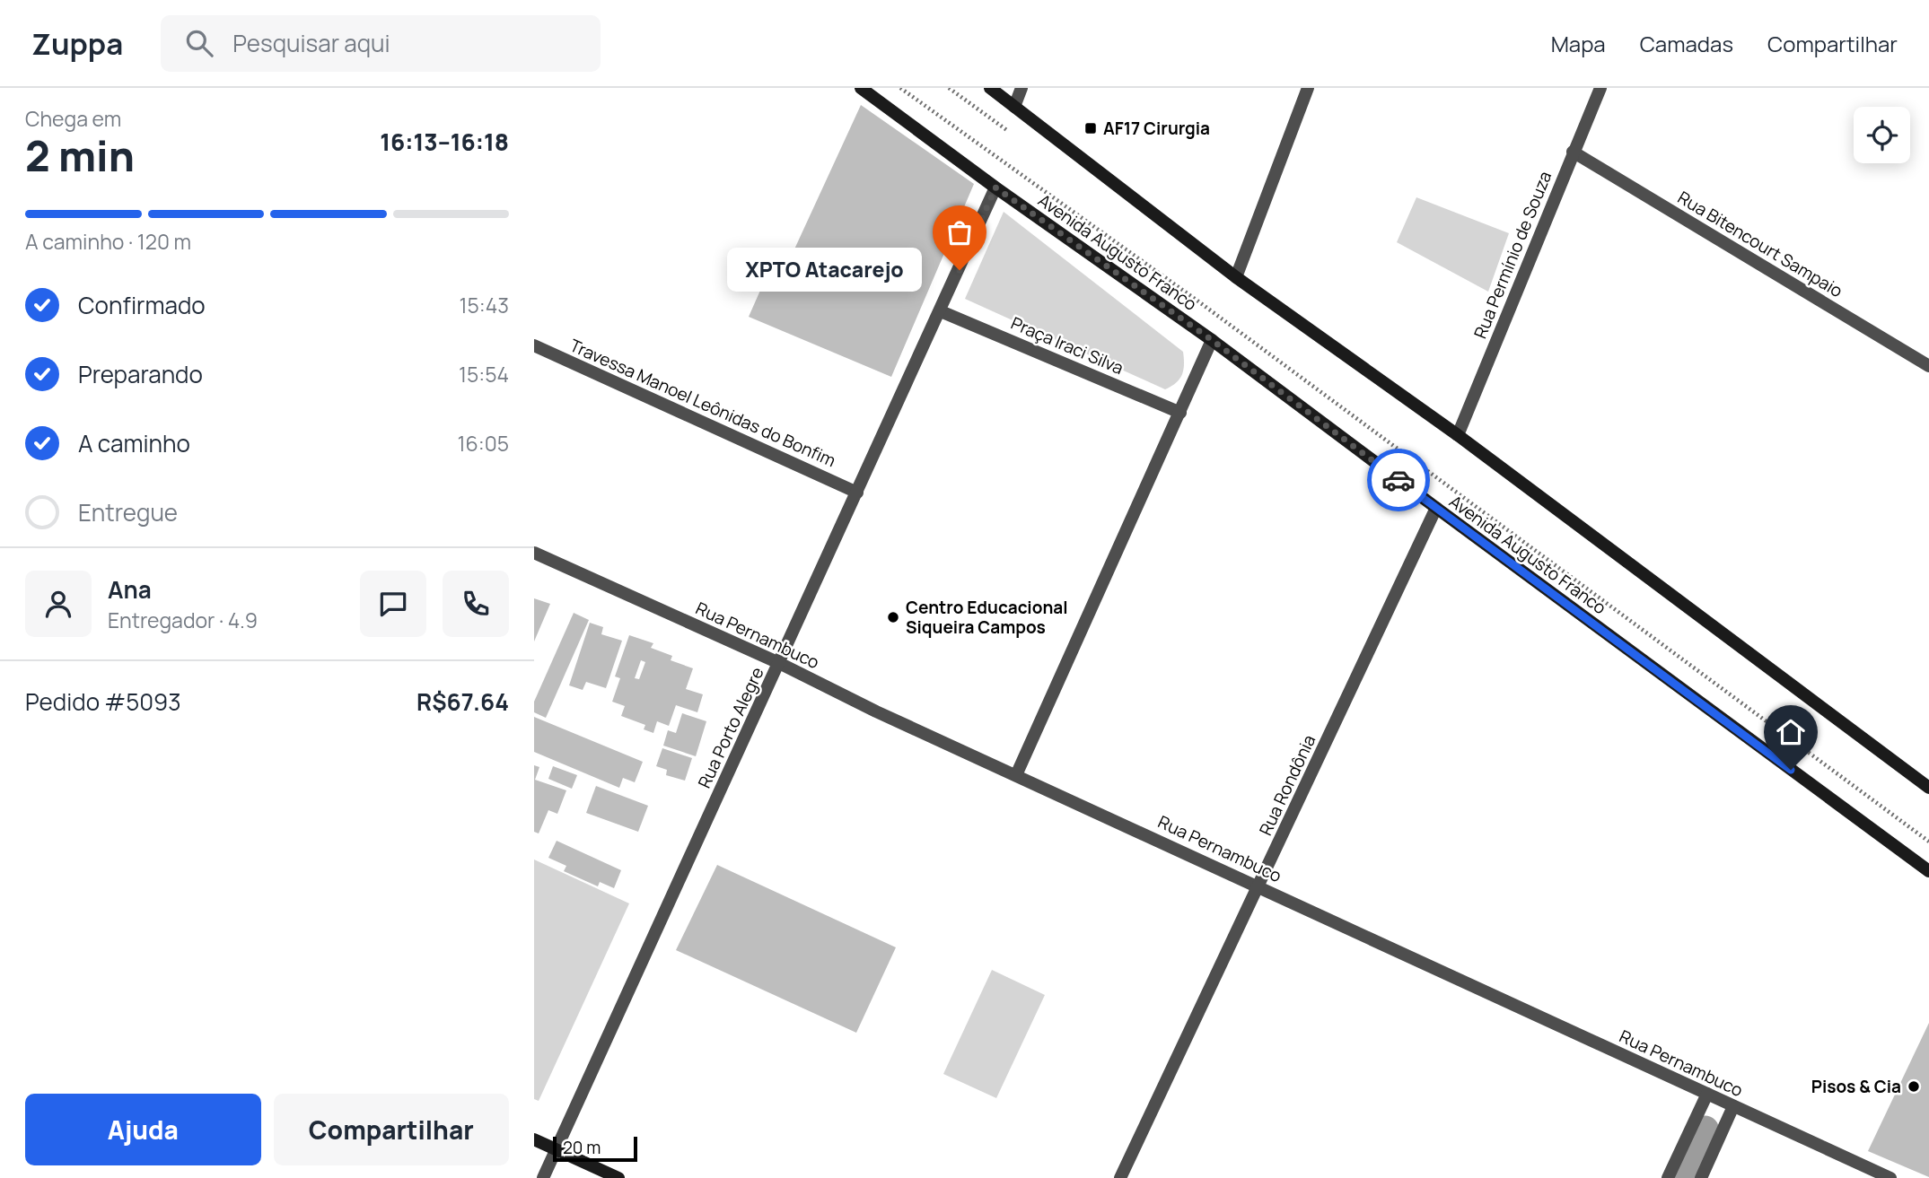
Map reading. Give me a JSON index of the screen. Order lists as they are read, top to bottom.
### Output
{
  "streets": {
    "main road": ["Avenida Augusto Franco"],
    "street": [
      "Rua Bitencourt Sampaio",
      "Rua Permínio de Souza",
      "Praça Iraci Silva",
      "Travessa Manoel Leônidas do Bonfim",
      "Rua Pernambuco",
      "Rua Porto Alegre",
      "Rua Rondônia"
    ]
  },
  "crossings": [
    ["Rua Bitencourt Sampaio", "Rua Permínio de Souza"],
    ["Avenida Augusto Franco", "Rua Porto Alegre"],
    ["Avenida Augusto Franco", "Rua Rondônia"],
    ["Praça Iraci Silva", "Rua Porto Alegre"],
    ["Travessa Manoel Leônidas do Bonfim", "Rua Porto Alegre"],
    ["Rua Pernambuco", "Rua Porto Alegre"],
    ["Rua Pernambuco", "Rua Rondônia"]
  ],
  "places": {
    "transit": ["AF17 Cirurgia"],
    "other": ["XPTO Atacarejo", "Centro Educacional Siqueira Campos", "Pisos & Cia"]
  },
  "scale_bar": "20 m",
  "page": {
    "header": "Zuppa",
    "search": "Pesquisar aqui",
    "nav": ["Mapa", "Camadas", "Compartilhar"],
    "heading": ["2 min", "Chega em", "16:13–16:18"],
    "panel": [
      "Ana",
      "Entregador · 4.9",
      "Pedido #5093",
      "R$67.64"
    ],
    "bar": "A caminho · 120 m",
    "bubble": "XPTO Atacarejo",
    "list": [
      ["Confirmado", "15:43"],
      ["Preparando", "15:54"],
      ["A caminho", "16:05"],
      "Entregue"
    ],
    "buttons": ["Ajuda", "Compartilhar"],
    "scale": "20 m"
  }
}
